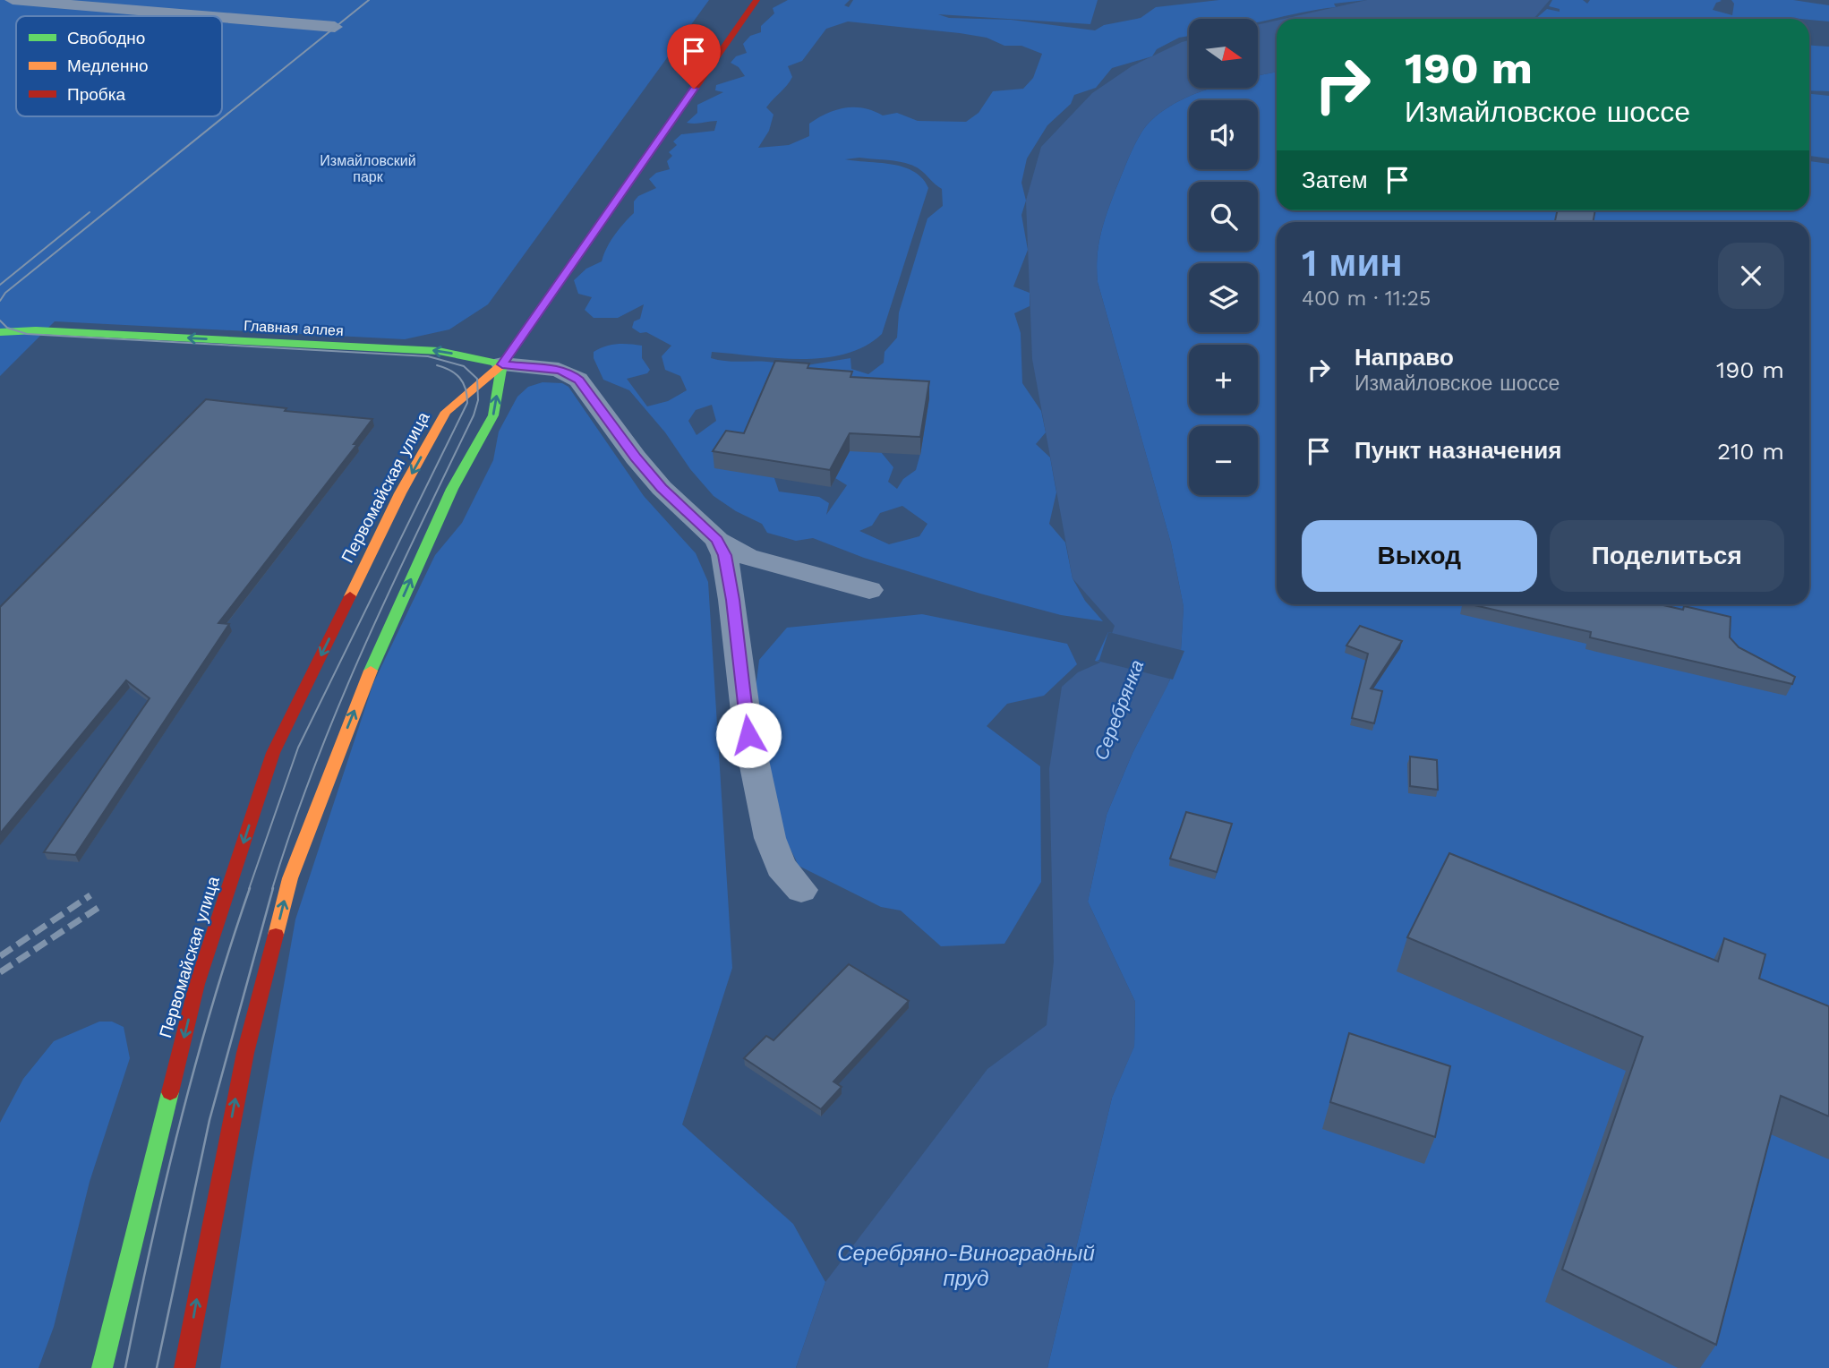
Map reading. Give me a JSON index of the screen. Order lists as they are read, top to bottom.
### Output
{
  "streets": {
    "main road": ["Главная аллея", "Первомайская улица"]
  },
  "crossings": [
    ["Главная аллея", "Первомайская улица"]
  ],
  "one_way": ["Главная аллея"],
  "water": ["Серебрянка", "Серебряно-Виноградный пруд"],
  "parks": ["Измайловский парк"],
  "legend": ["Свободно", "Медленно", "Пробка"],
  "north": "right",
  "page": {
    "map_buttons": ["+", "−"],
    "turn": ["190 m", "Измайловское шоссе"],
    "then": "Затем",
    "heading": ["1 мин", "400 m · 11:25"],
    "list": [
      {
        "name": "Направо",
        "note": "Измайловское шоссе",
        "value": "190 m"
      },
      {
        "name": "Пункт назначения",
        "value": "210 m"
      }
    ],
    "buttons": ["Выход", "Поделиться"]
  }
}
